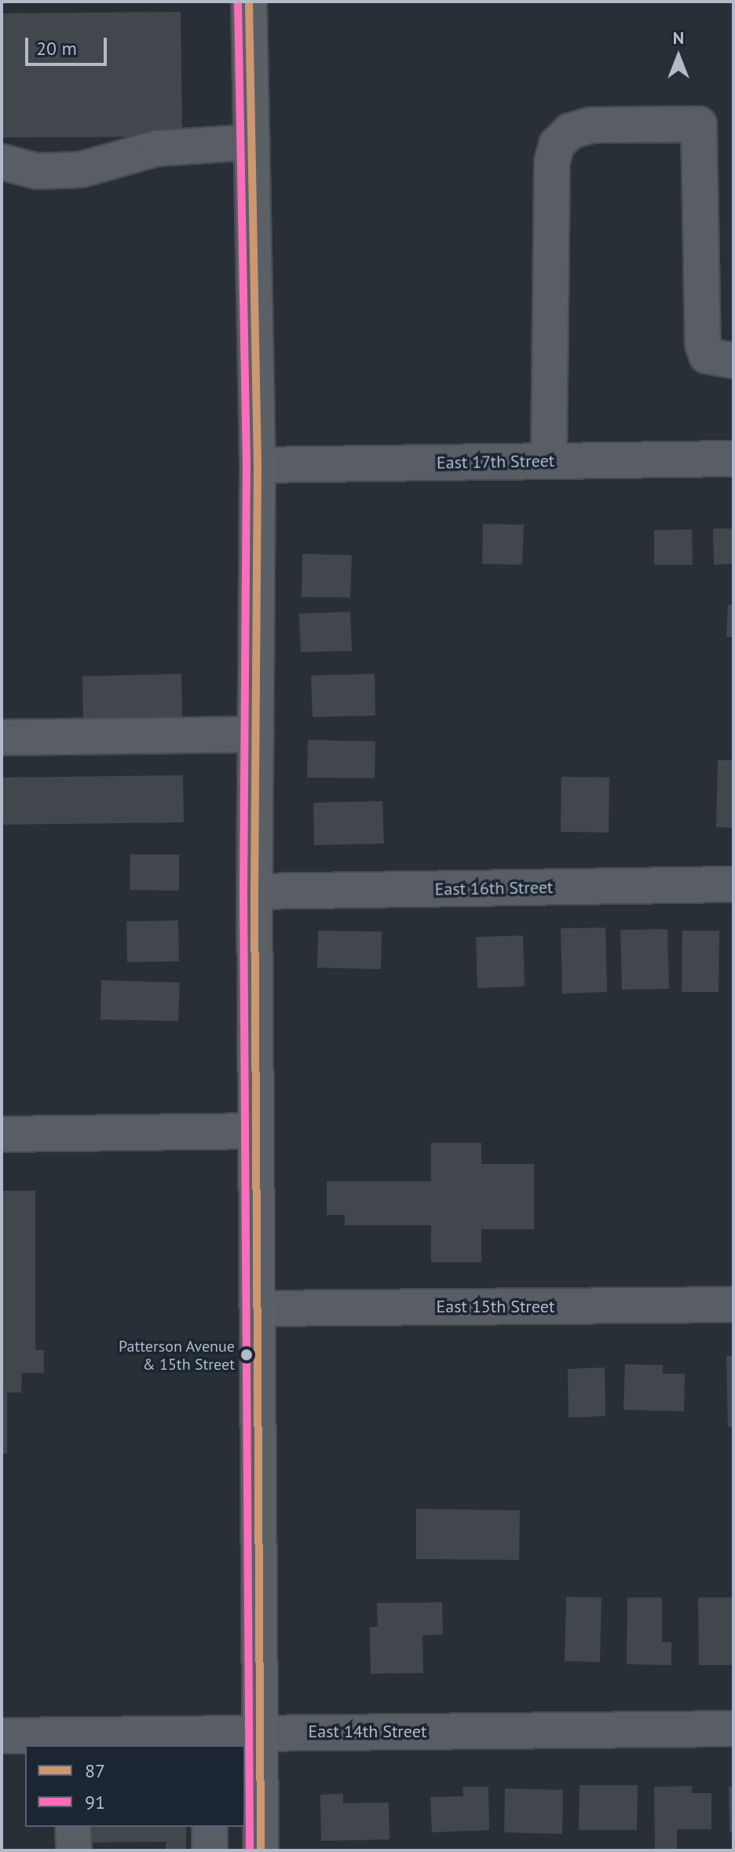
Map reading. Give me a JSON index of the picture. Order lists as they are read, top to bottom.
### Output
{
  "streets": {
    "street": [
      "East 17th Street",
      "East 16th Street",
      "East 15th Street",
      "East 14th Street"
    ]
  },
  "places": ["Patterson Avenue & 15th Street"],
  "lines": ["transit line 87", "transit line 91"],
  "legend": ["87", "91"],
  "scale_bar": "20 m",
  "north": "top"
}
